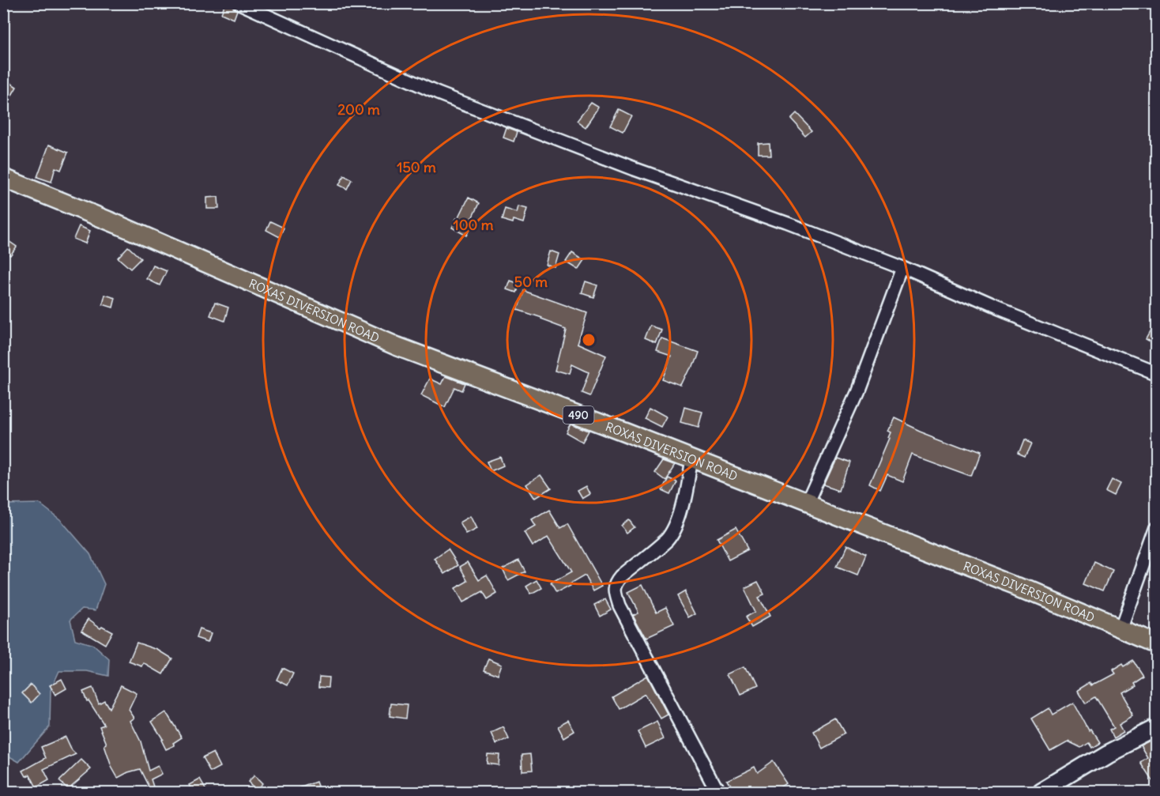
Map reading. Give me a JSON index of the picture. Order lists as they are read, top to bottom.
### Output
{
  "streets": {
    "main road": ["ROXAS DIVERSION ROAD", "490"]
  },
  "rings": [
    "200 m",
    "150 m",
    "100 m",
    "50 m"
  ]
}
